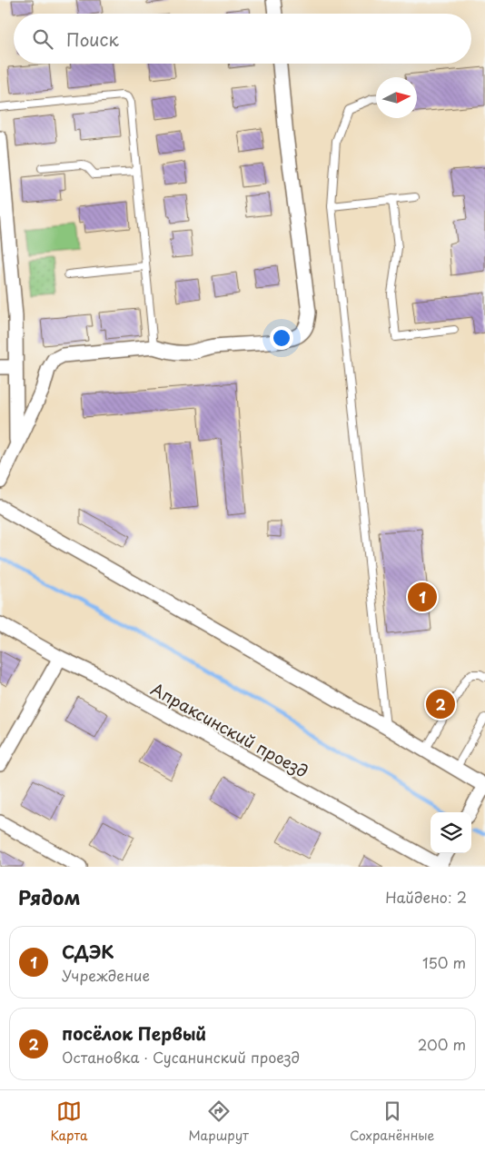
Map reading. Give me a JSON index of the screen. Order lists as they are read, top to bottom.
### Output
{
  "streets": {
    "street": ["Апраксинский проезд"]
  },
  "north": "right",
  "page": {
    "search": "Поиск",
    "pins": ["1", "2"],
    "heading": ["Рядом", "Найдено: 2"],
    "list": [
      {
        "mark": "1",
        "name": "СДЭК",
        "note": "Учреждение",
        "value": "150 m"
      },
      {
        "mark": "2",
        "name": "посёлок Первый",
        "note": "Остановка · Сусанинский проезд",
        "value": "200 m"
      }
    ],
    "nav": ["Карта", "Маршрут", "Сохранённые"]
  }
}
